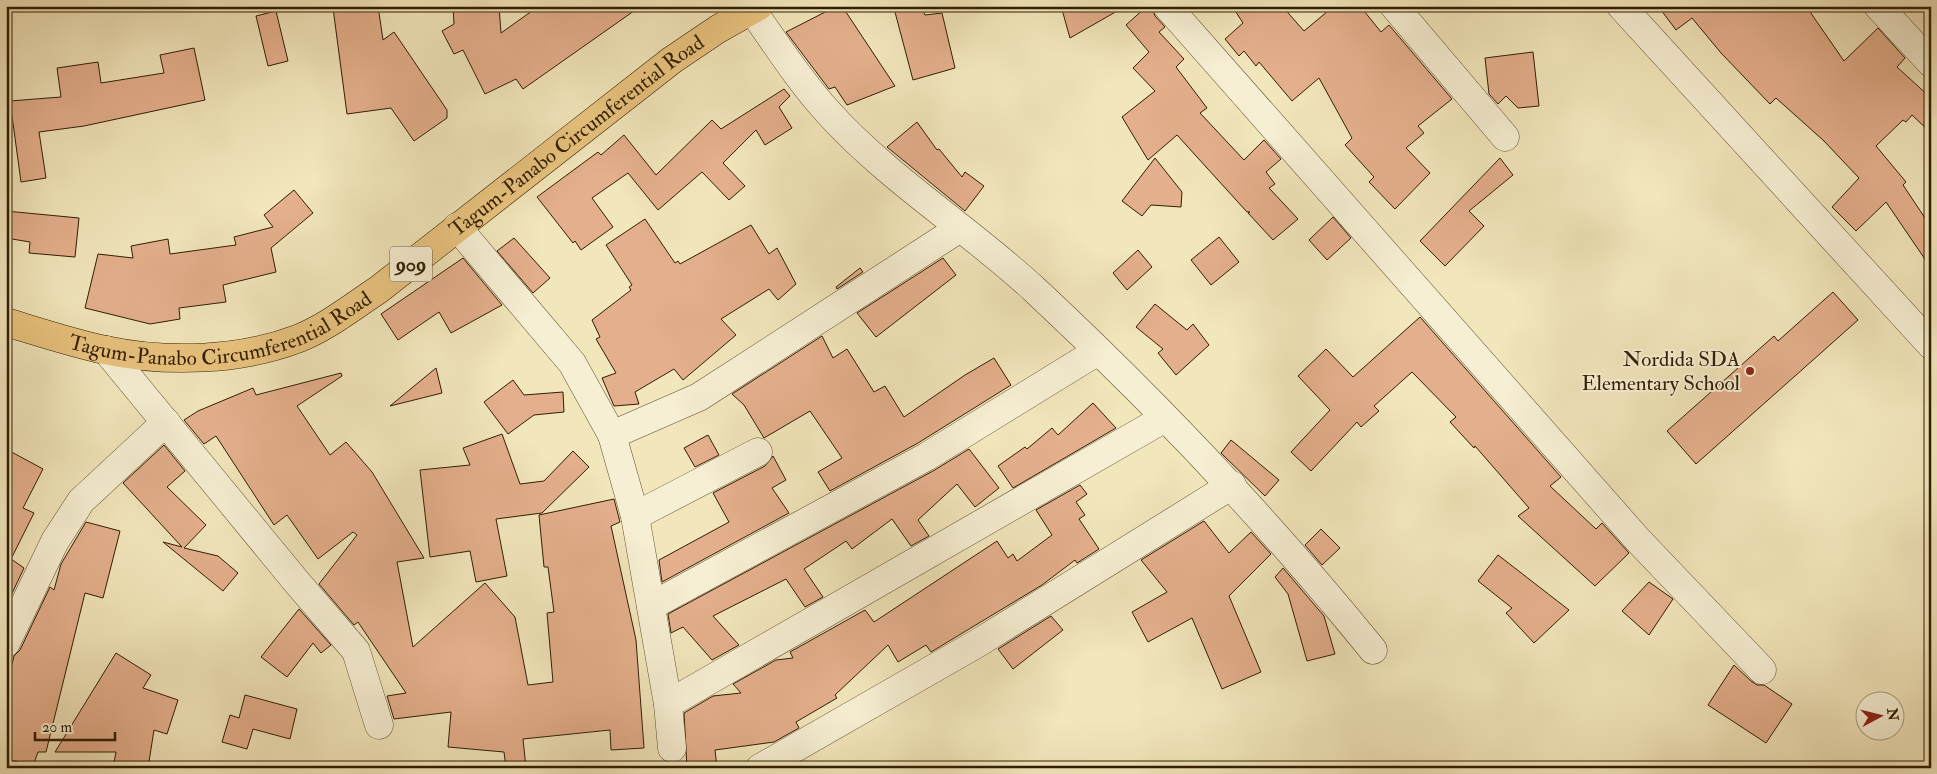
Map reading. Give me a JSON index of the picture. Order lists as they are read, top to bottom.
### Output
{
  "streets": {
    "main road": ["Tagum-Panabo Circumferential Road", "909"]
  },
  "places": ["Nordida SDA Elementary School"],
  "scale_bar": "20 m",
  "north": "right"
}
